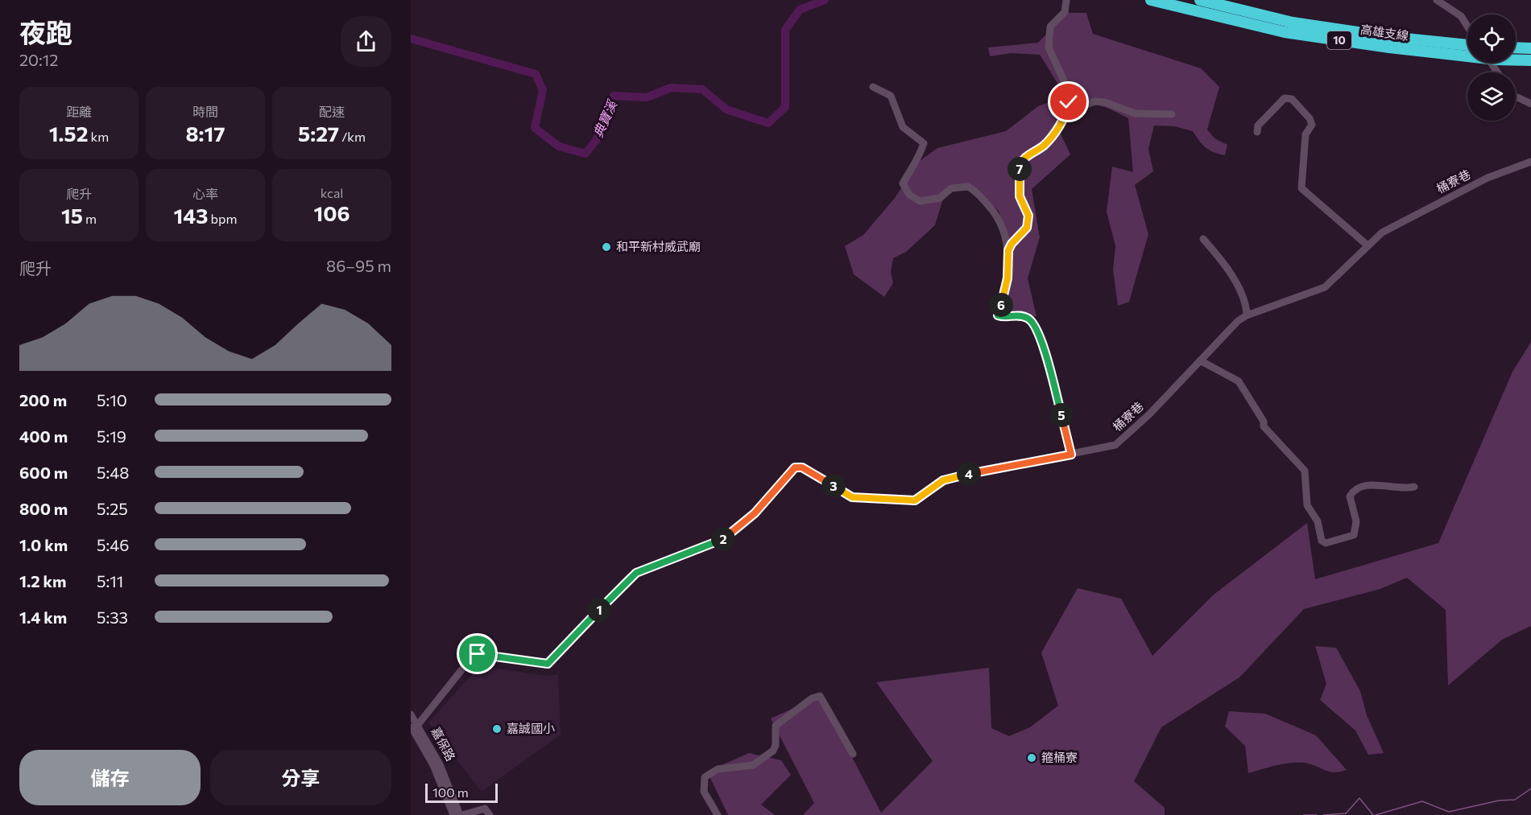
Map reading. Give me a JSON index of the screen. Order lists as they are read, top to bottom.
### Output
{
  "streets": {
    "highway": ["高雄支線", "10"],
    "street": ["桶寮巷", "嘉保路"]
  },
  "crossings": [
    ["桶寮巷", "嘉保路"]
  ],
  "water": ["典寶溪"],
  "places": ["和平新村威武廟", "嘉誠國小", "箍桶寮"],
  "scale_bar": "100 m",
  "page": {
    "heading": ["夜跑", "20:12"],
    "stats": [
      ["距離", "1.52 km"],
      ["時間", "8:17"],
      ["配速", "5:27 /km"],
      ["爬升", "15 m"],
      ["心率", "143 bpm"],
      ["kcal", "106"]
    ],
    "pins": [
      "7",
      "6",
      "5",
      "4",
      "3",
      "2",
      "1"
    ],
    "chart": ["爬升", "86–95 m"],
    "list": [
      {
        "name": "200 m",
        "note": "5:10"
      },
      {
        "name": "400 m",
        "note": "5:19"
      },
      {
        "name": "600 m",
        "note": "5:48"
      },
      {
        "name": "800 m",
        "note": "5:25"
      },
      {
        "name": "1.0 km",
        "note": "5:46"
      },
      {
        "name": "1.2 km",
        "note": "5:11"
      },
      {
        "name": "1.4 km",
        "note": "5:33"
      }
    ],
    "buttons": ["儲存", "分享"],
    "scale": "100 m"
  }
}
